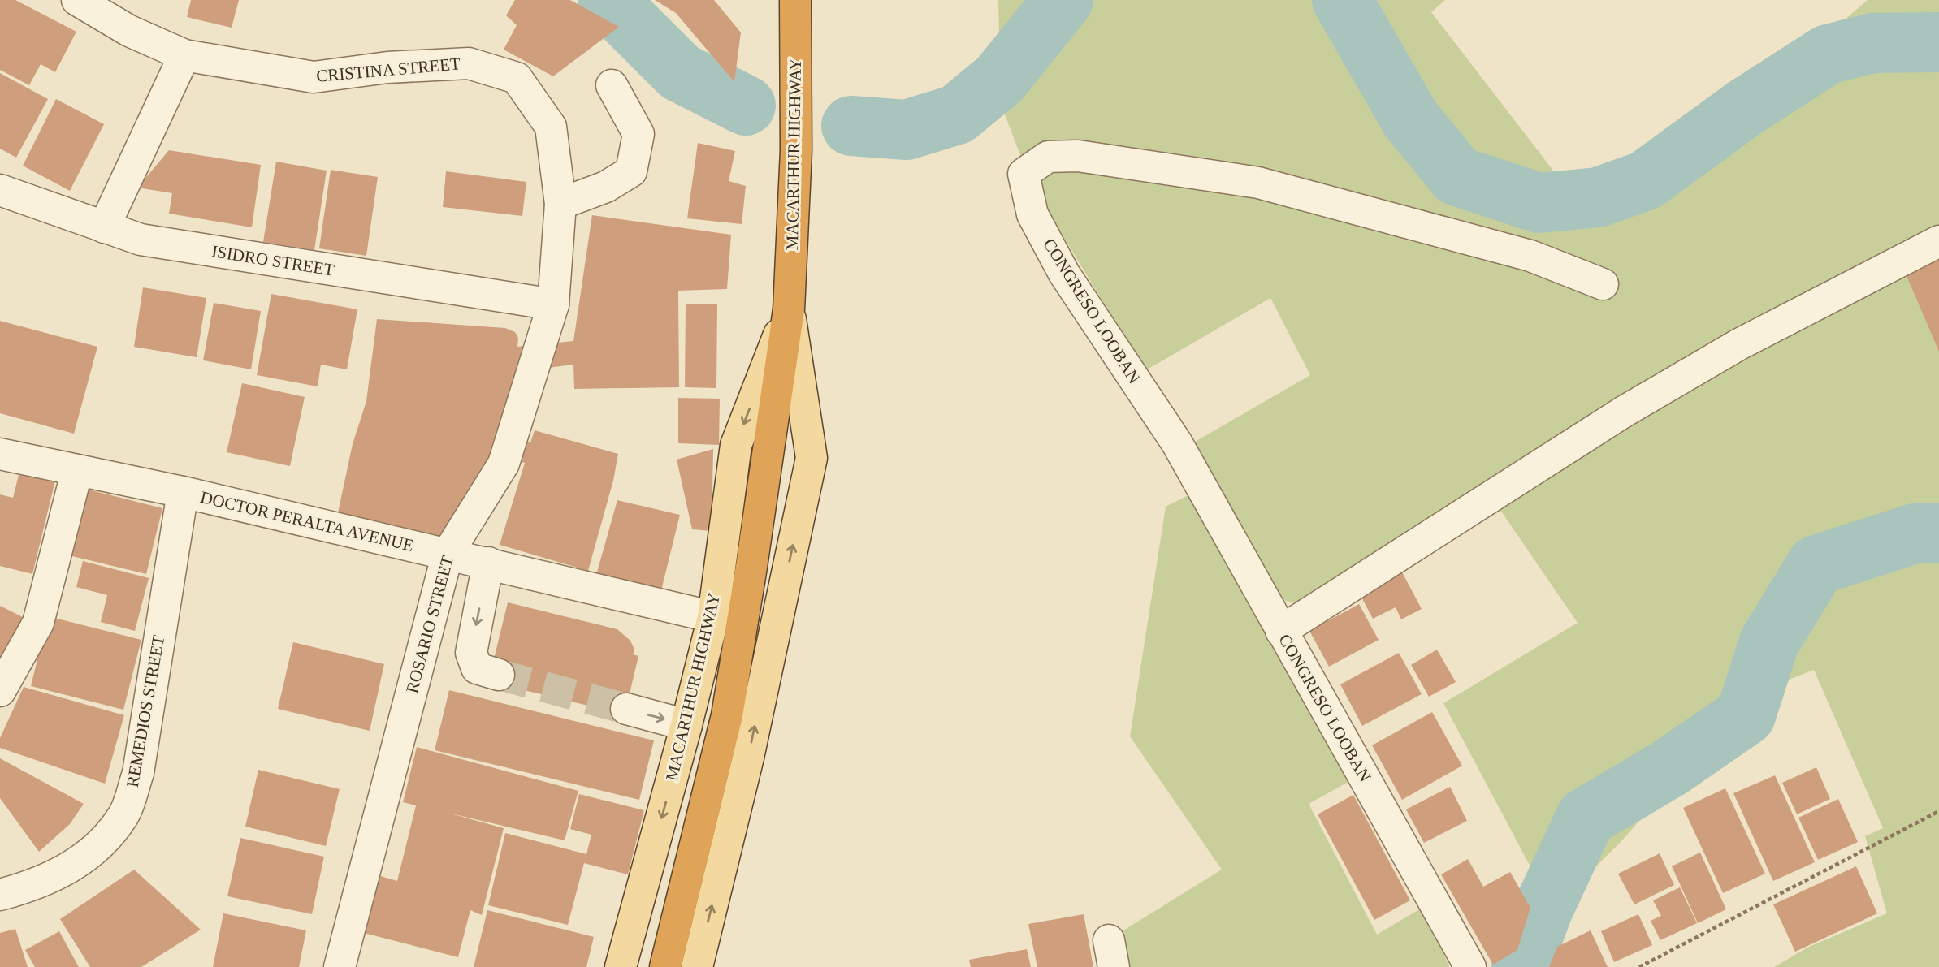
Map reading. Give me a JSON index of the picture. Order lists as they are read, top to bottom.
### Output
{
  "streets": {
    "highway": ["MACARTHUR HIGHWAY"],
    "street": [
      "CRISTINA STREET",
      "ISIDRO STREET",
      "CONGRESO LOOBAN",
      "DOCTOR PERALTA AVENUE",
      "ROSARIO STREET",
      "REMEDIOS STREET"
    ]
  },
  "crossings": [
    ["CRISTINA STREET", "ROSARIO STREET"],
    ["MACARTHUR HIGHWAY", "DOCTOR PERALTA AVENUE"],
    ["ISIDRO STREET", "ROSARIO STREET"],
    ["DOCTOR PERALTA AVENUE", "ROSARIO STREET"],
    ["DOCTOR PERALTA AVENUE", "REMEDIOS STREET"]
  ]
}
